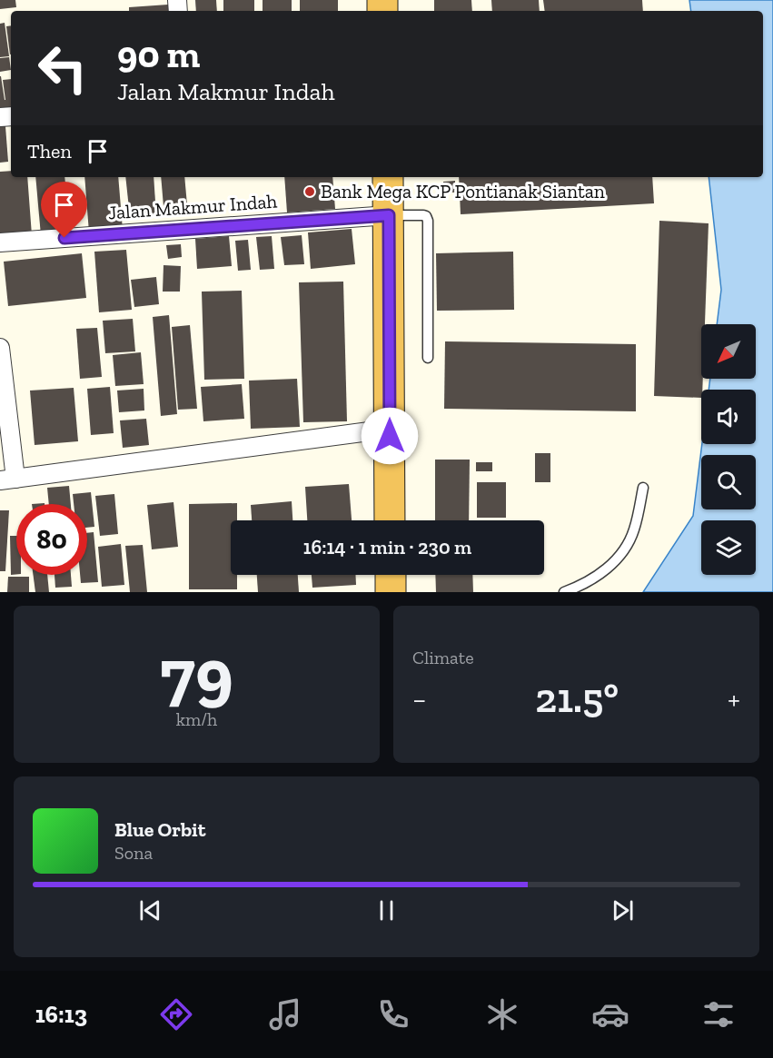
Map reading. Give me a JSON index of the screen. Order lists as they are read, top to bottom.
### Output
{
  "streets": {
    "street": ["Jalan Makmur Indah"]
  },
  "places": ["Bank Mega KCP Pontianak Siantan"],
  "north": "bottom left",
  "page": {
    "turn": ["90 m", "Jalan Makmur Indah"],
    "then": "Then",
    "limit": "80",
    "trip": "16:14 · 1 min · 230 m",
    "tile": [
      ["79", "km/h"],
      "Climate"
    ],
    "heat": ["−", "21.5°", "+"],
    "song": ["Blue Orbit", "Sona"],
    "tabs": "16:13"
  }
}
